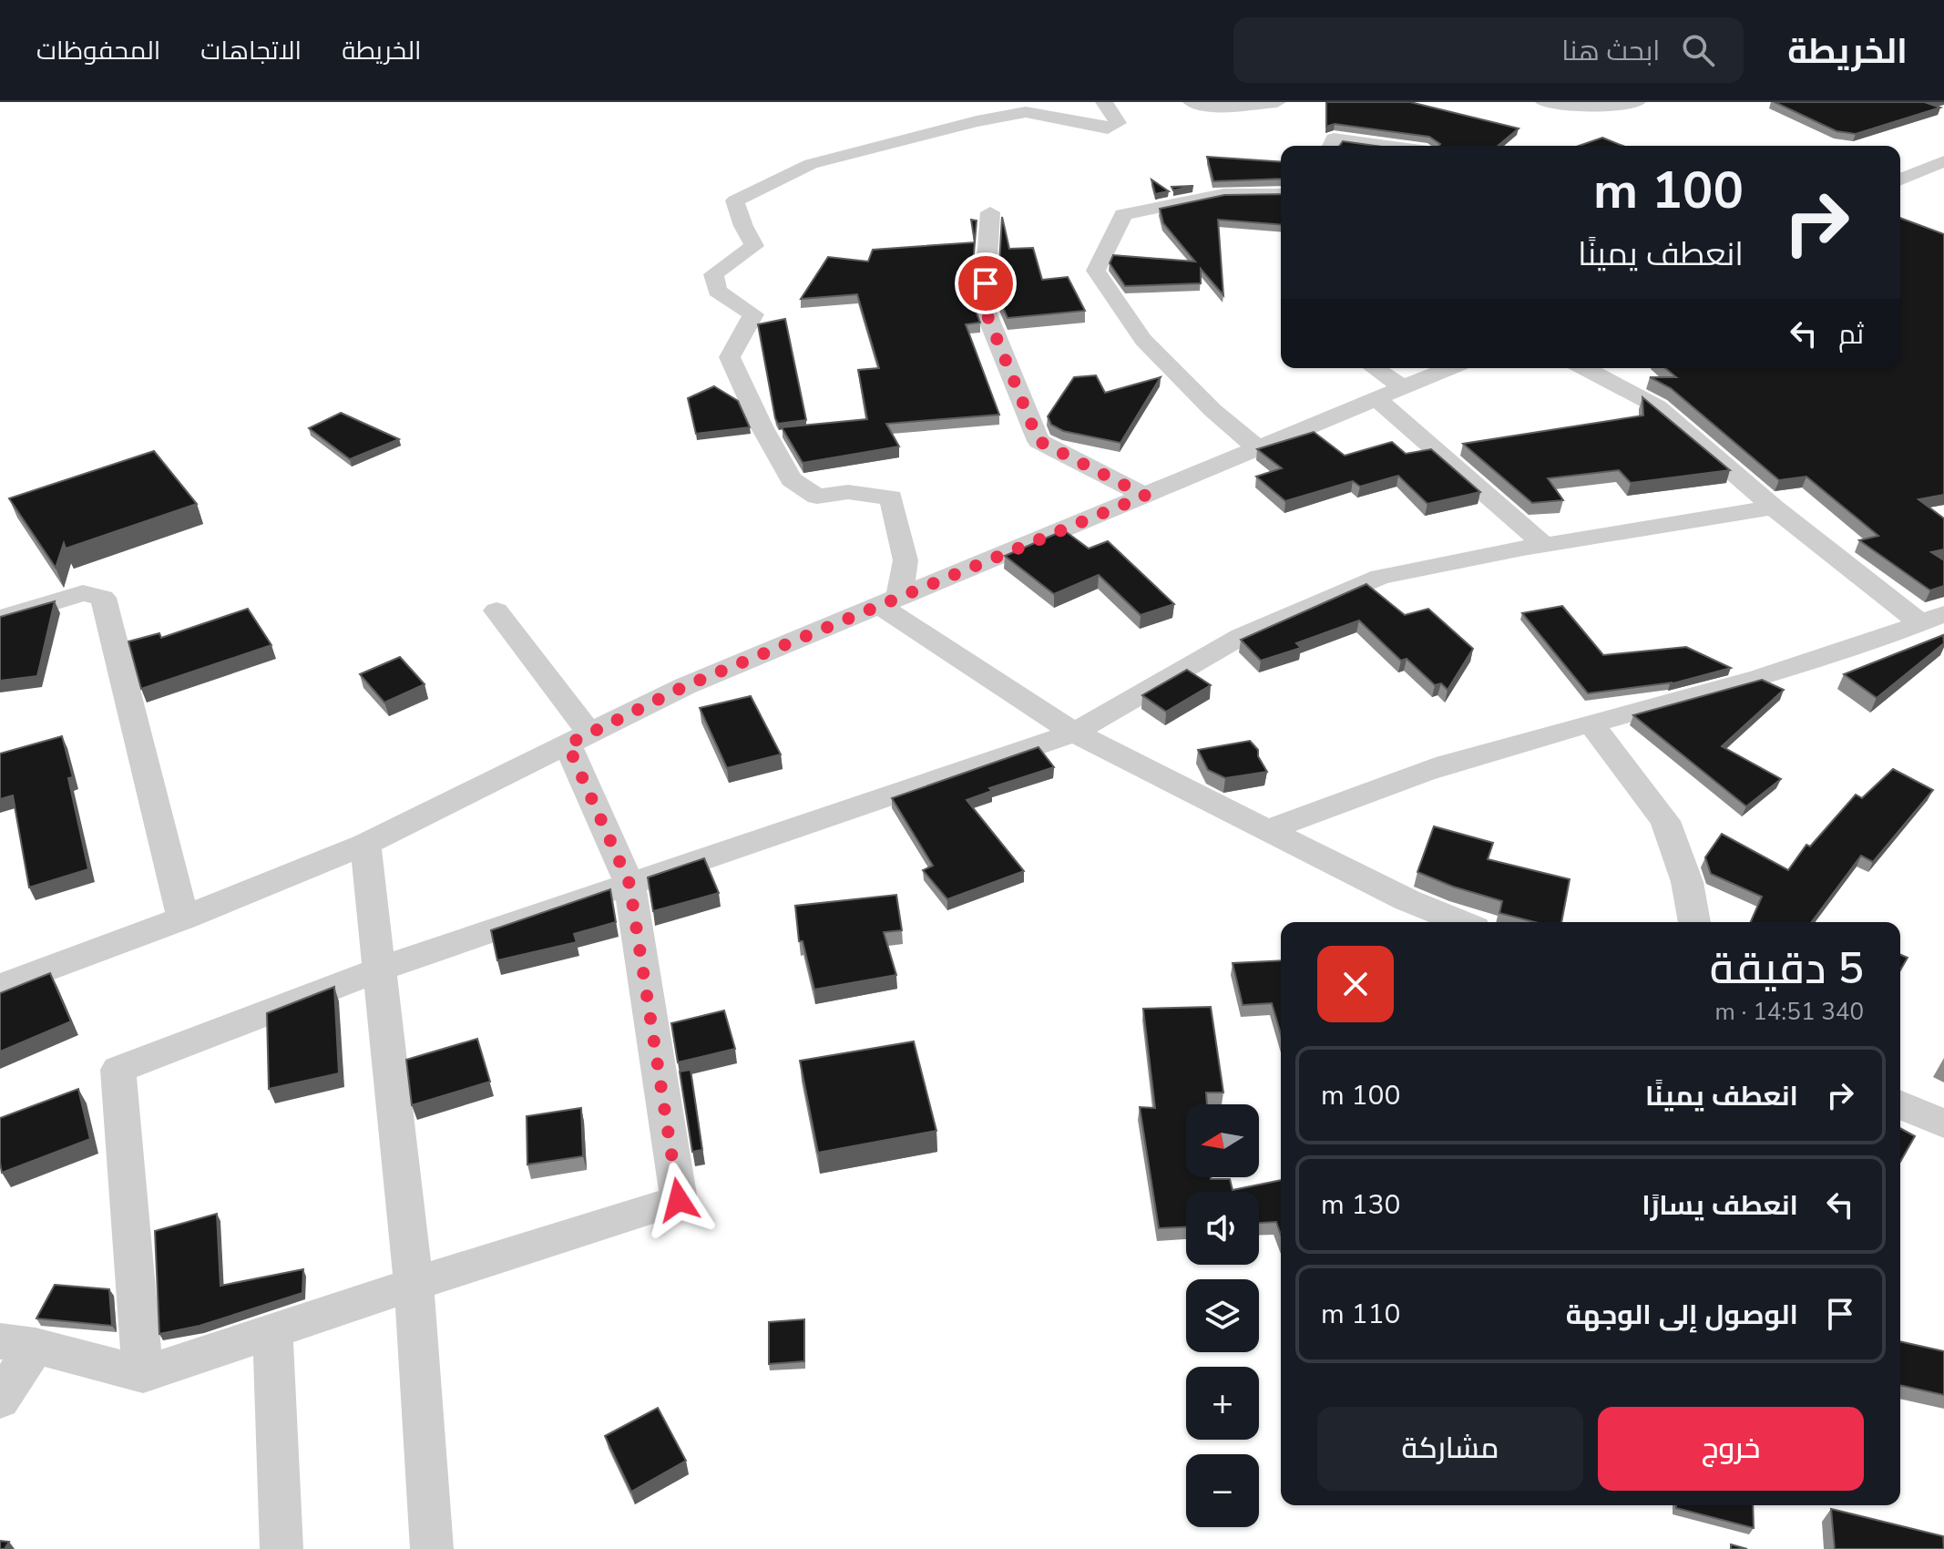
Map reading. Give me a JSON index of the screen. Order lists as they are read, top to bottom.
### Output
{
  "north": "left",
  "page": {
    "header": "الخريطة",
    "search": "ابحث هنا",
    "nav": ["الخريطة", "الاتجاهات", "المحفوظات"],
    "turn": ["100 m", "انعطف يمينًا"],
    "then": "ثم",
    "heading": ["5 دقيقة", "340 m · 14:51"],
    "list": [
      {
        "name": "انعطف يمينًا",
        "value": "100 m"
      },
      {
        "name": "انعطف يسارًا",
        "value": "130 m"
      },
      {
        "name": "الوصول إلى الوجهة",
        "value": "110 m"
      }
    ],
    "map_buttons": ["+", "−"],
    "buttons": ["خروج", "مشاركة"]
  }
}
